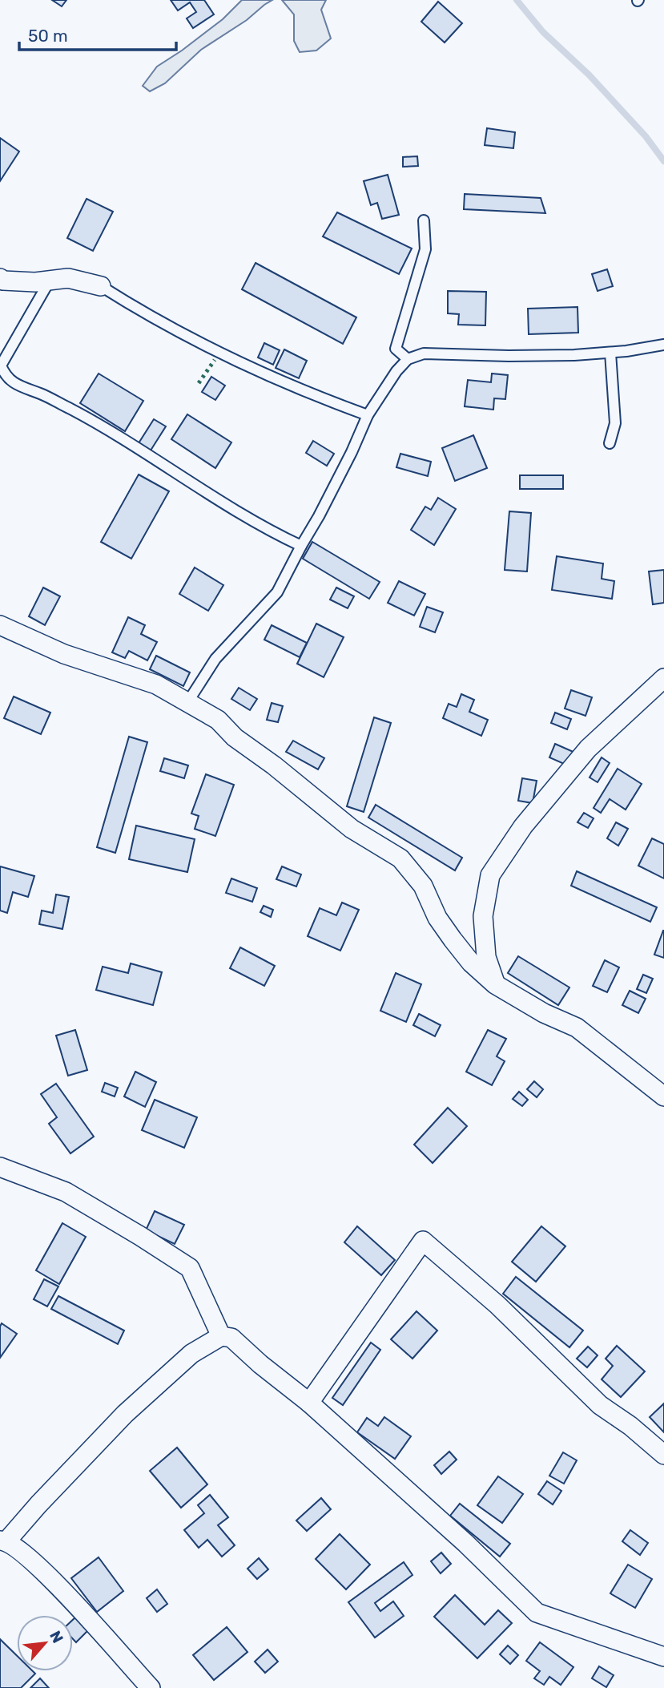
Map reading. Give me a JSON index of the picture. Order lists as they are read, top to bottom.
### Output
{
  "scale_bar": "50 m",
  "north": "top right"
}
